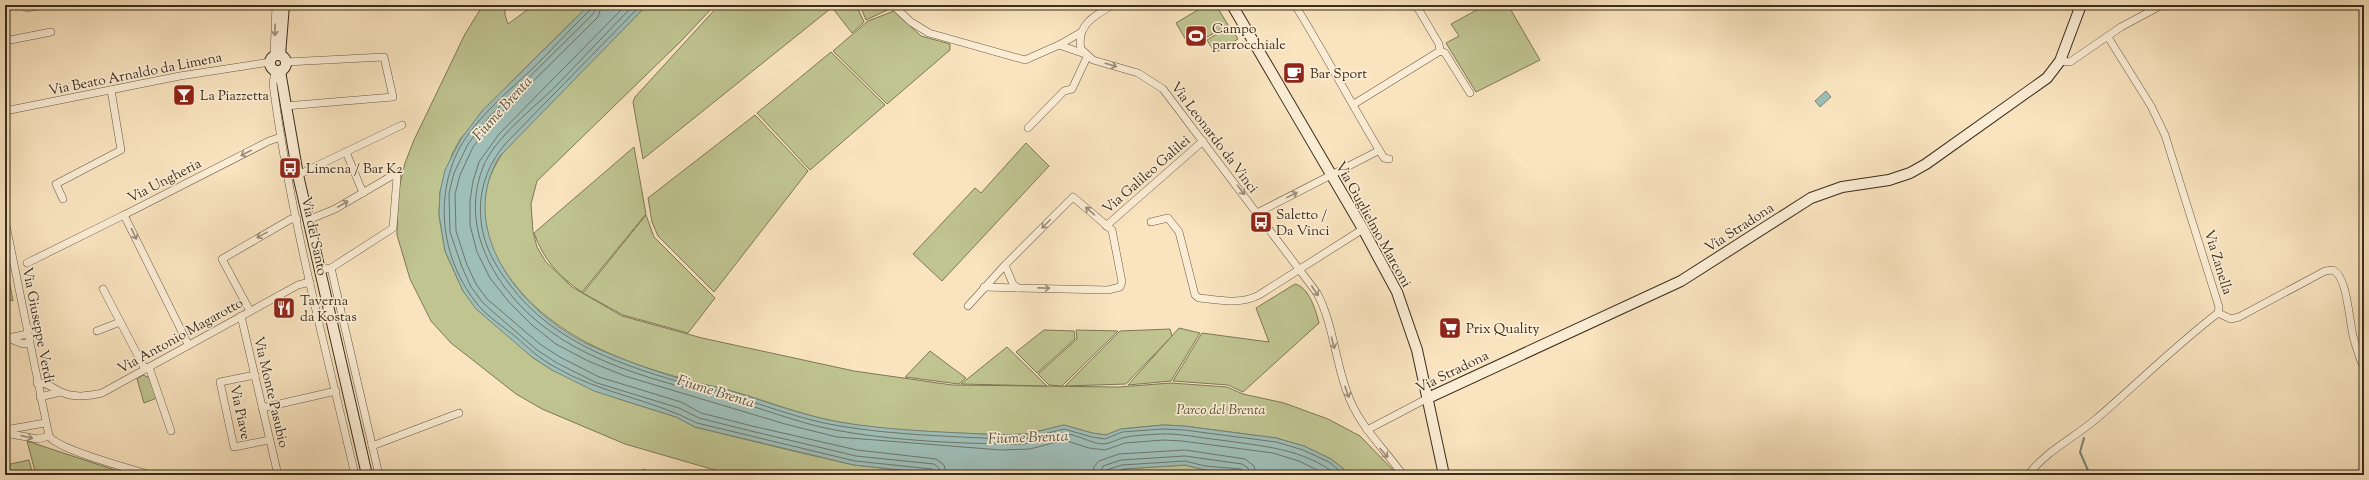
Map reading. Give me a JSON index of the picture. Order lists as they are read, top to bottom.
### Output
{
  "streets": {
    "street": [
      "Via Beato Arnaldo da Limena",
      "Via Leonardo da Vinci",
      "Via Galileo Galilei",
      "Via Ungheria",
      "Via Guglielmo Marconi",
      "Via Stradona",
      "Via del Santo",
      "Via Zanella",
      "Via Giuseppe Verdi",
      "Via Antonio Magarotto",
      "Via Monte Pasubio",
      "Via Piave"
    ]
  },
  "crossings": [
    ["Via Leonardo da Vinci", "Via Galileo Galilei"],
    ["Via Leonardo da Vinci", "Via Stradona"],
    ["Via Ungheria", "Via del Santo"],
    ["Via Ungheria", "Via Antonio Magarotto"],
    ["Via Guglielmo Marconi", "Via Stradona"],
    ["Via del Santo", "Via Antonio Magarotto"],
    ["Via Antonio Magarotto", "Via Monte Pasubio"],
    ["Via Monte Pasubio", "Via Piave"]
  ],
  "one_way": ["Via Leonardo da Vinci"],
  "water": ["Fiume Brenta"],
  "parks": ["Parco del Brenta"],
  "places": {
    "sports": ["Campo parrocchiale"],
    "cafe": ["Bar Sport"],
    "bar": ["La Piazzetta"],
    "bus stop": ["Limena / Bar K2", "Saletto / Da Vinci"],
    "restaurant": ["Taverna da Kostas"],
    "supermarket": ["Prix Quality"]
  }
}
